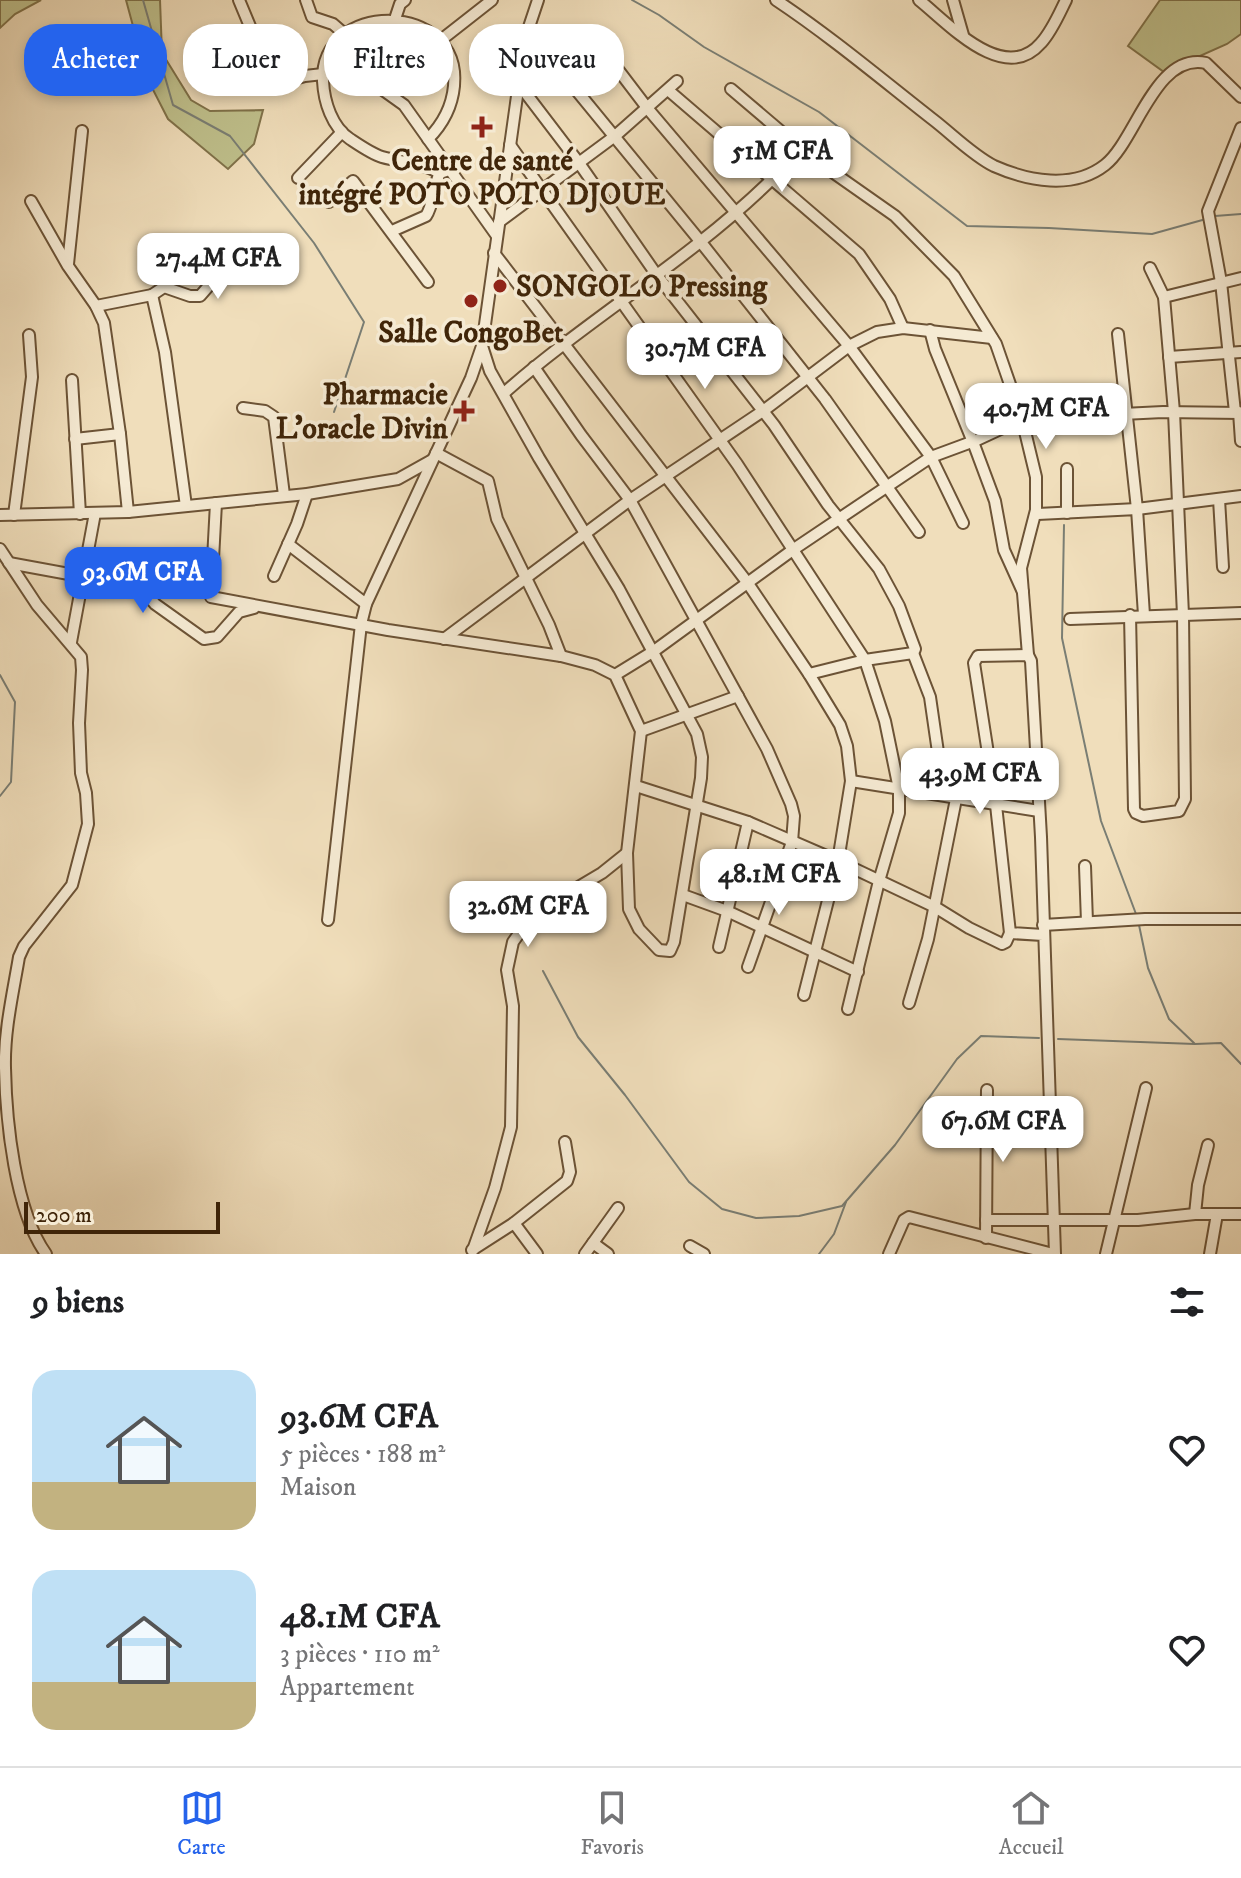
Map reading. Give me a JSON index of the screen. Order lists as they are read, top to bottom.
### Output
{
  "places": {
    "health": ["Centre de santé intégré POTO POTO DJOUE", "Pharmacie L'oracle Divin"],
    "other": ["SONGOLO Pressing", "Salle CongoBet"]
  },
  "scale_bar": "200 m",
  "page": {
    "chip": [
      "Acheter",
      "Louer",
      "Filtres",
      "Nouveau"
    ],
    "price": [
      "51M CFA",
      "27.4M CFA",
      "30.7M CFA",
      "40.7M CFA",
      "93.6M CFA",
      "43.9M CFA",
      "48.1M CFA",
      "32.6M CFA",
      "67.6M CFA"
    ],
    "scale": "200 m",
    "heading": "9 biens",
    "list": [
      {
        "name": "93.6M CFA",
        "note": "5 pièces · 188 m² · Maison"
      },
      {
        "name": "48.1M CFA",
        "note": "3 pièces · 110 m² · Appartement"
      }
    ],
    "tabs": ["Carte", "Favoris", "Accueil"]
  }
}
